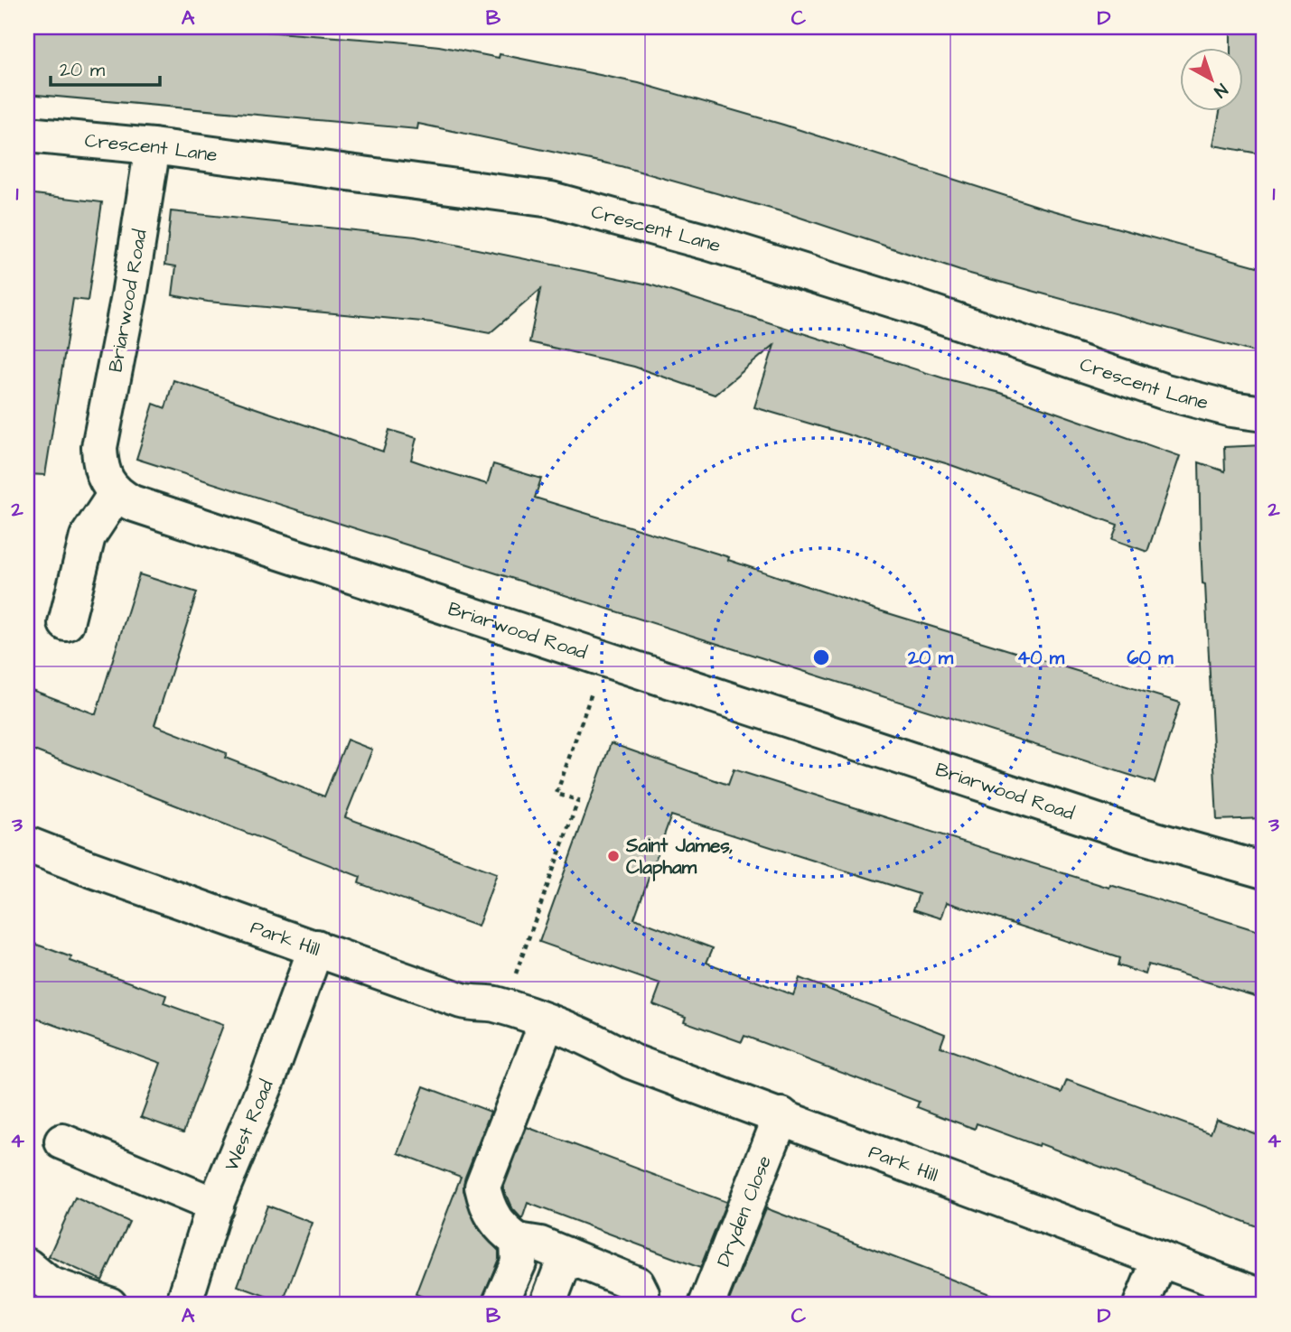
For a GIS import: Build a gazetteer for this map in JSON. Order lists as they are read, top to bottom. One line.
{"streets":{"street":["Crescent Lane","Briarwood Road","Park Hill","West Road","Dryden Close"]},"crossings":[["Crescent Lane","Briarwood Road"],["Park Hill","West Road"],["Park Hill","Dryden Close"]],"places":["Saint James, Clapham"],"scale_bar":"20 m","north":"bottom right","grid":{"columns":["A","B","C","D"],"rows":["1","2","3","4"]},"rings":["20 m","40 m","60 m"]}
